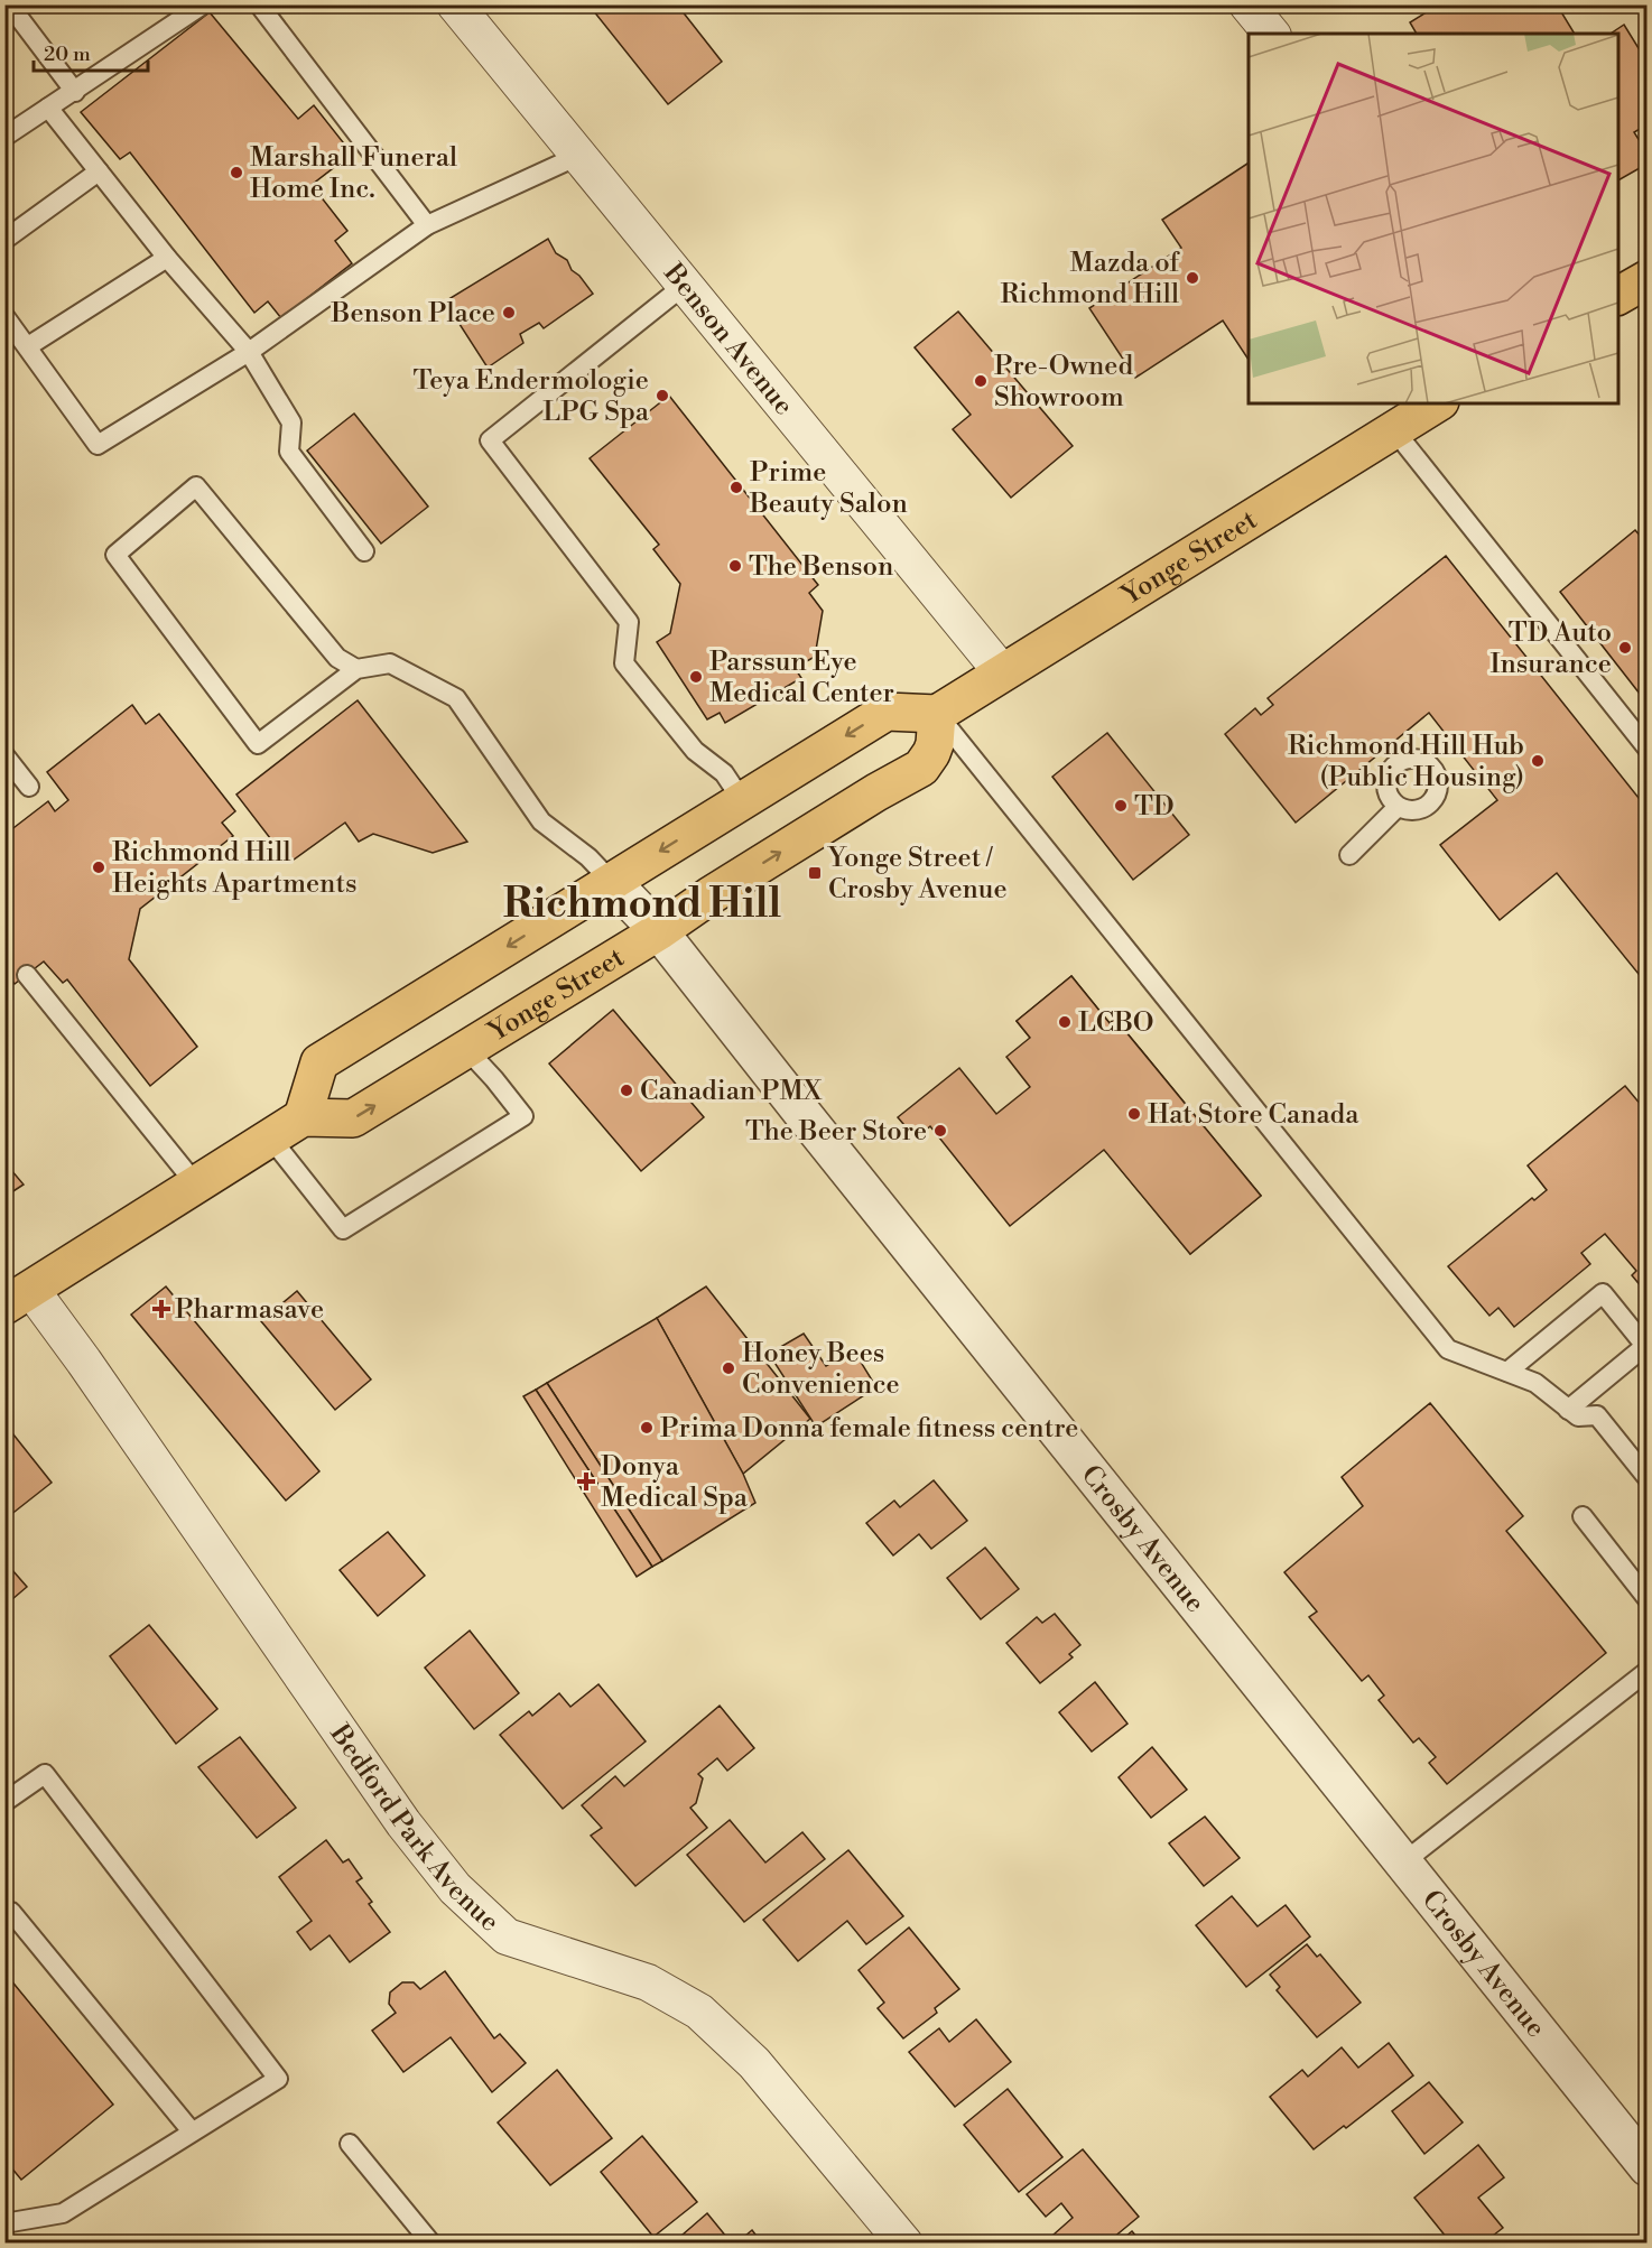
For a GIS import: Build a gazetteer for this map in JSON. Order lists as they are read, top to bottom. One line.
{"streets":{"main road":["Yonge Street"],"street":["Benson Avenue","Crosby Avenue","Bedford Park Avenue"]},"crossings":[["Benson Avenue","Yonge Street"],["Yonge Street","Crosby Avenue"]],"districts":["Richmond Hill"],"places":{"other":["Marshall Funeral Home Inc.","Mazda of Richmond Hill","Benson Place","Pre-Owned Showroom","Teya Endermologie LPG Spa","Prime Beauty Salon","The Benson","TD Auto Insurance","Parssun Eye Medical Center","Richmond Hill Hub (Public Housing)","TD","Richmond Hill Heights Apartments","LCBO","Canadian PMX","Hat Store Canada","The Beer Store","Honey Bees Convenience","Prima Donna female fitness centre"],"transit":["Yonge Street / Crosby Avenue"],"health":["Pharmasave","Donya Medical Spa"]},"scale_bar":"20 m"}
